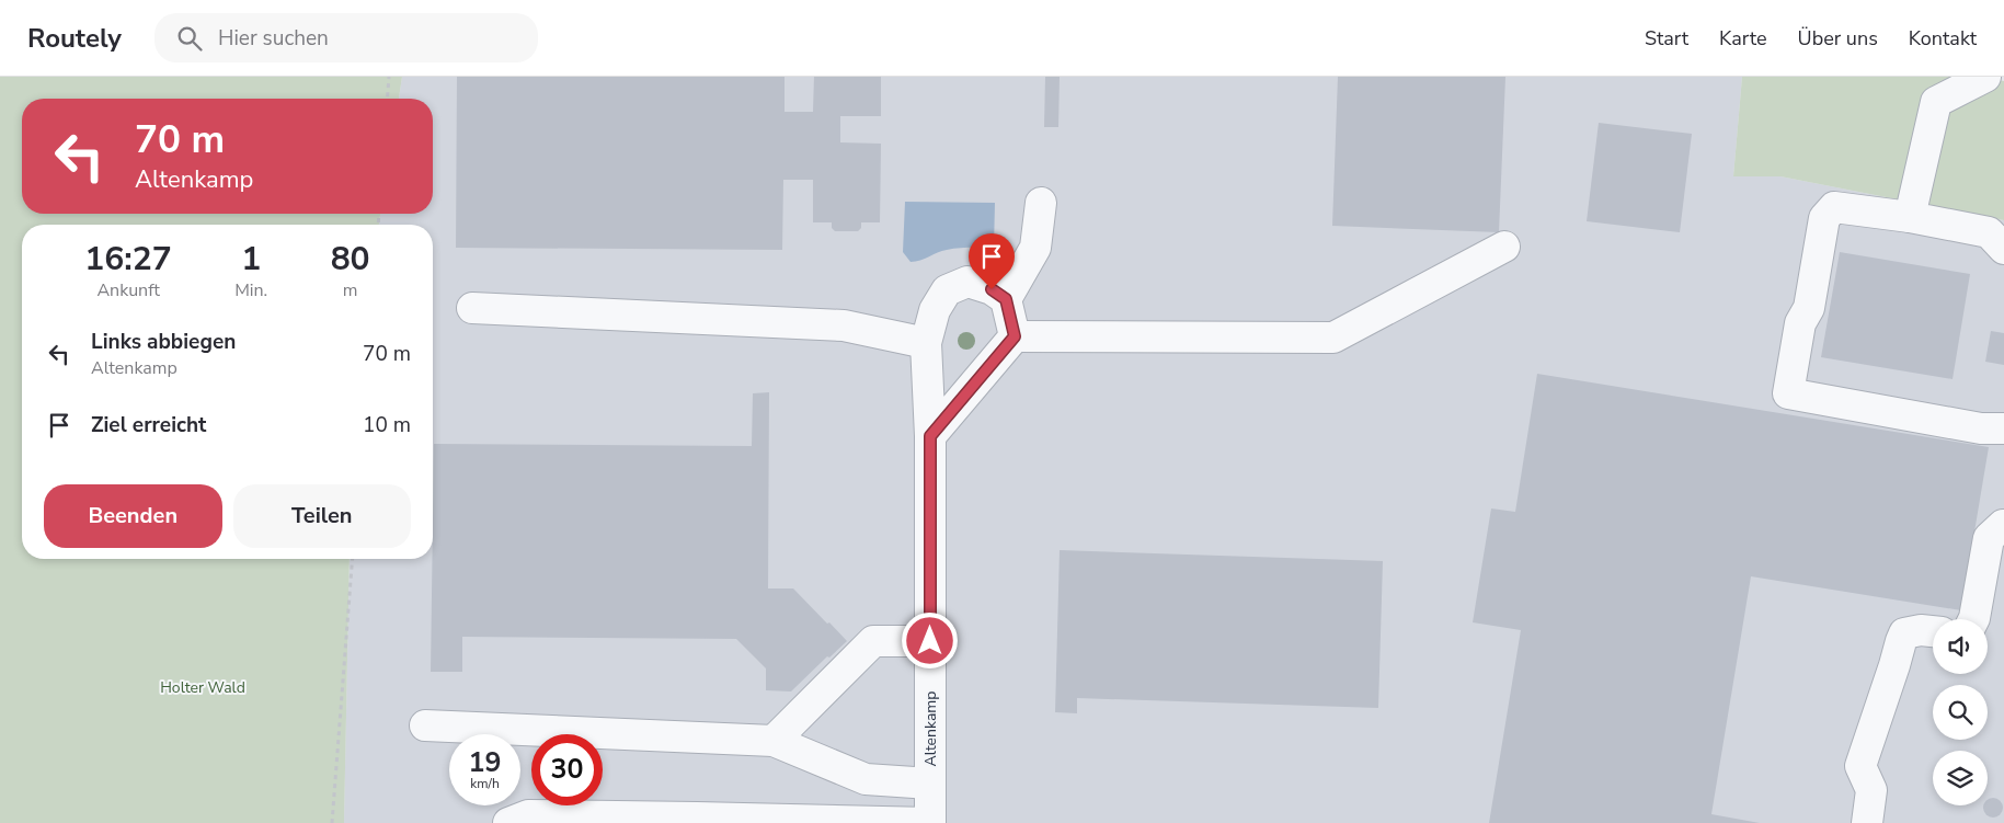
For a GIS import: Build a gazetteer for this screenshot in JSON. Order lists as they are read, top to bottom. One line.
{"streets":{"street":["Altenkamp"]},"parks":["Holter Wald"],"page":{"header":"Routely","search":"Hier suchen","nav":["Start","Karte","Über uns","Kontakt"],"turn":["70 m","Altenkamp"],"eta":["16:27","Ankunft","1","Min.","80","m"],"list":[{"name":"Links abbiegen","note":"Altenkamp","value":"70 m"},{"name":"Ziel erreicht","value":"10 m"}],"buttons":["Beenden","Teilen"],"speed":"19 km/h","limit":"30"}}
